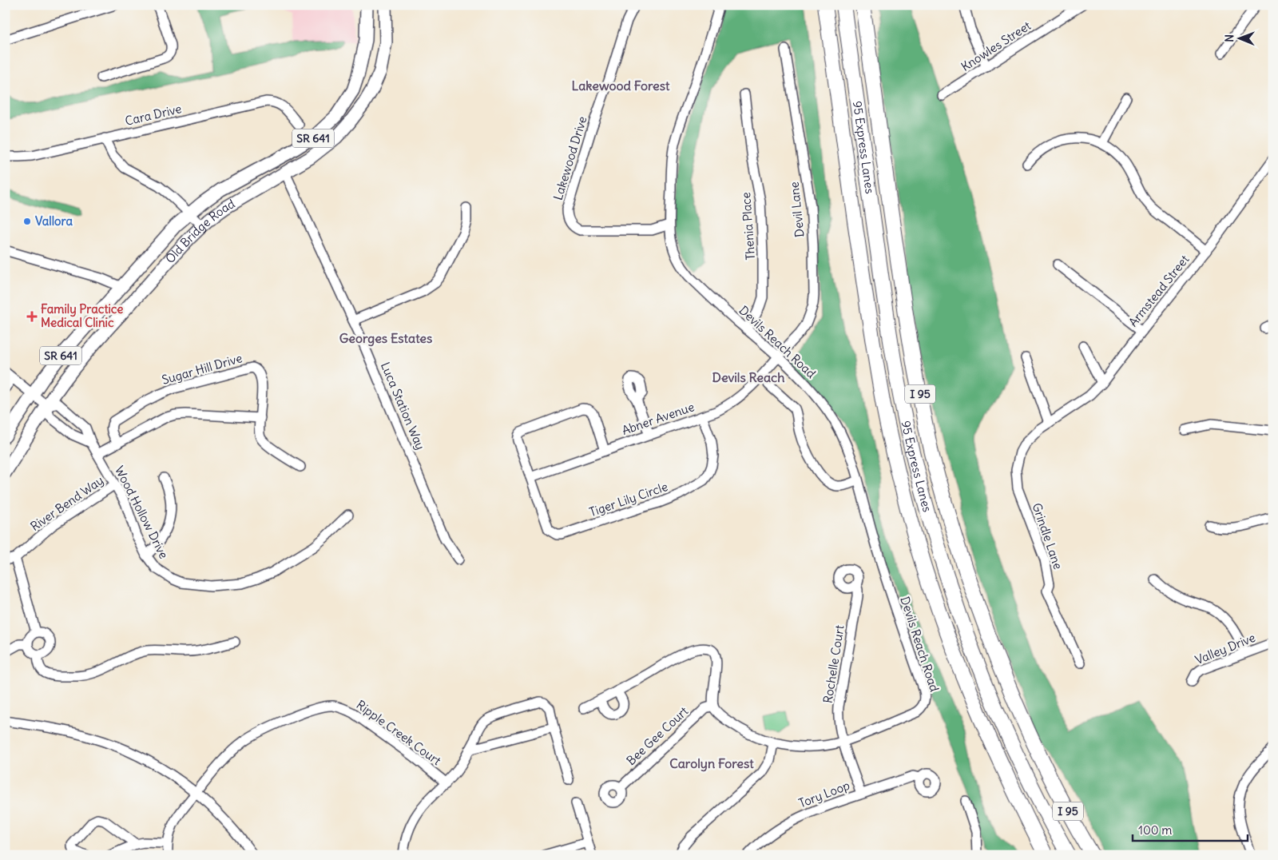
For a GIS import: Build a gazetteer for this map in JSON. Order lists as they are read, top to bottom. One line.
{"streets":{"highway":["95 Express Lanes","I 95"],"main road":["SR 641","Old Bridge Road"],"street":["Knowles Street","Cara Drive","Lakewood Drive","Devil Lane","Thenia Place","Armstead Street","Devils Reach Road","Sugar Hill Drive","Luca Station Way","Abner Avenue","Tiger Lily Circle","River Bend Way","Wood Hollow Drive","Grindle Lane","Valley Drive","Rochelle Court","Ripple Creek Court","Bee Gee Court","Tory Loop"]},"crossings":[["Lakewood Drive","Devils Reach Road"],["Devil Lane","Devils Reach Road"],["Devil Lane","Abner Avenue"],["Thenia Place","Devils Reach Road"],["Old Bridge Road","Luca Station Way"],["Old Bridge Road","Wood Hollow Drive"],["Armstead Street","Grindle Lane"],["Devils Reach Road","Abner Avenue"],["Devils Reach Road","Rochelle Court"],["Abner Avenue","Tiger Lily Circle"],["River Bend Way","Wood Hollow Drive"],["Rochelle Court","Tory Loop"]],"districts":["Lakewood Forest","Georges Estates","Devils Reach","Carolyn Forest"],"places":{"other":["Vallora"],"health":["Family Practice Medical Clinic"]},"scale_bar":"100 m","north":"left"}
